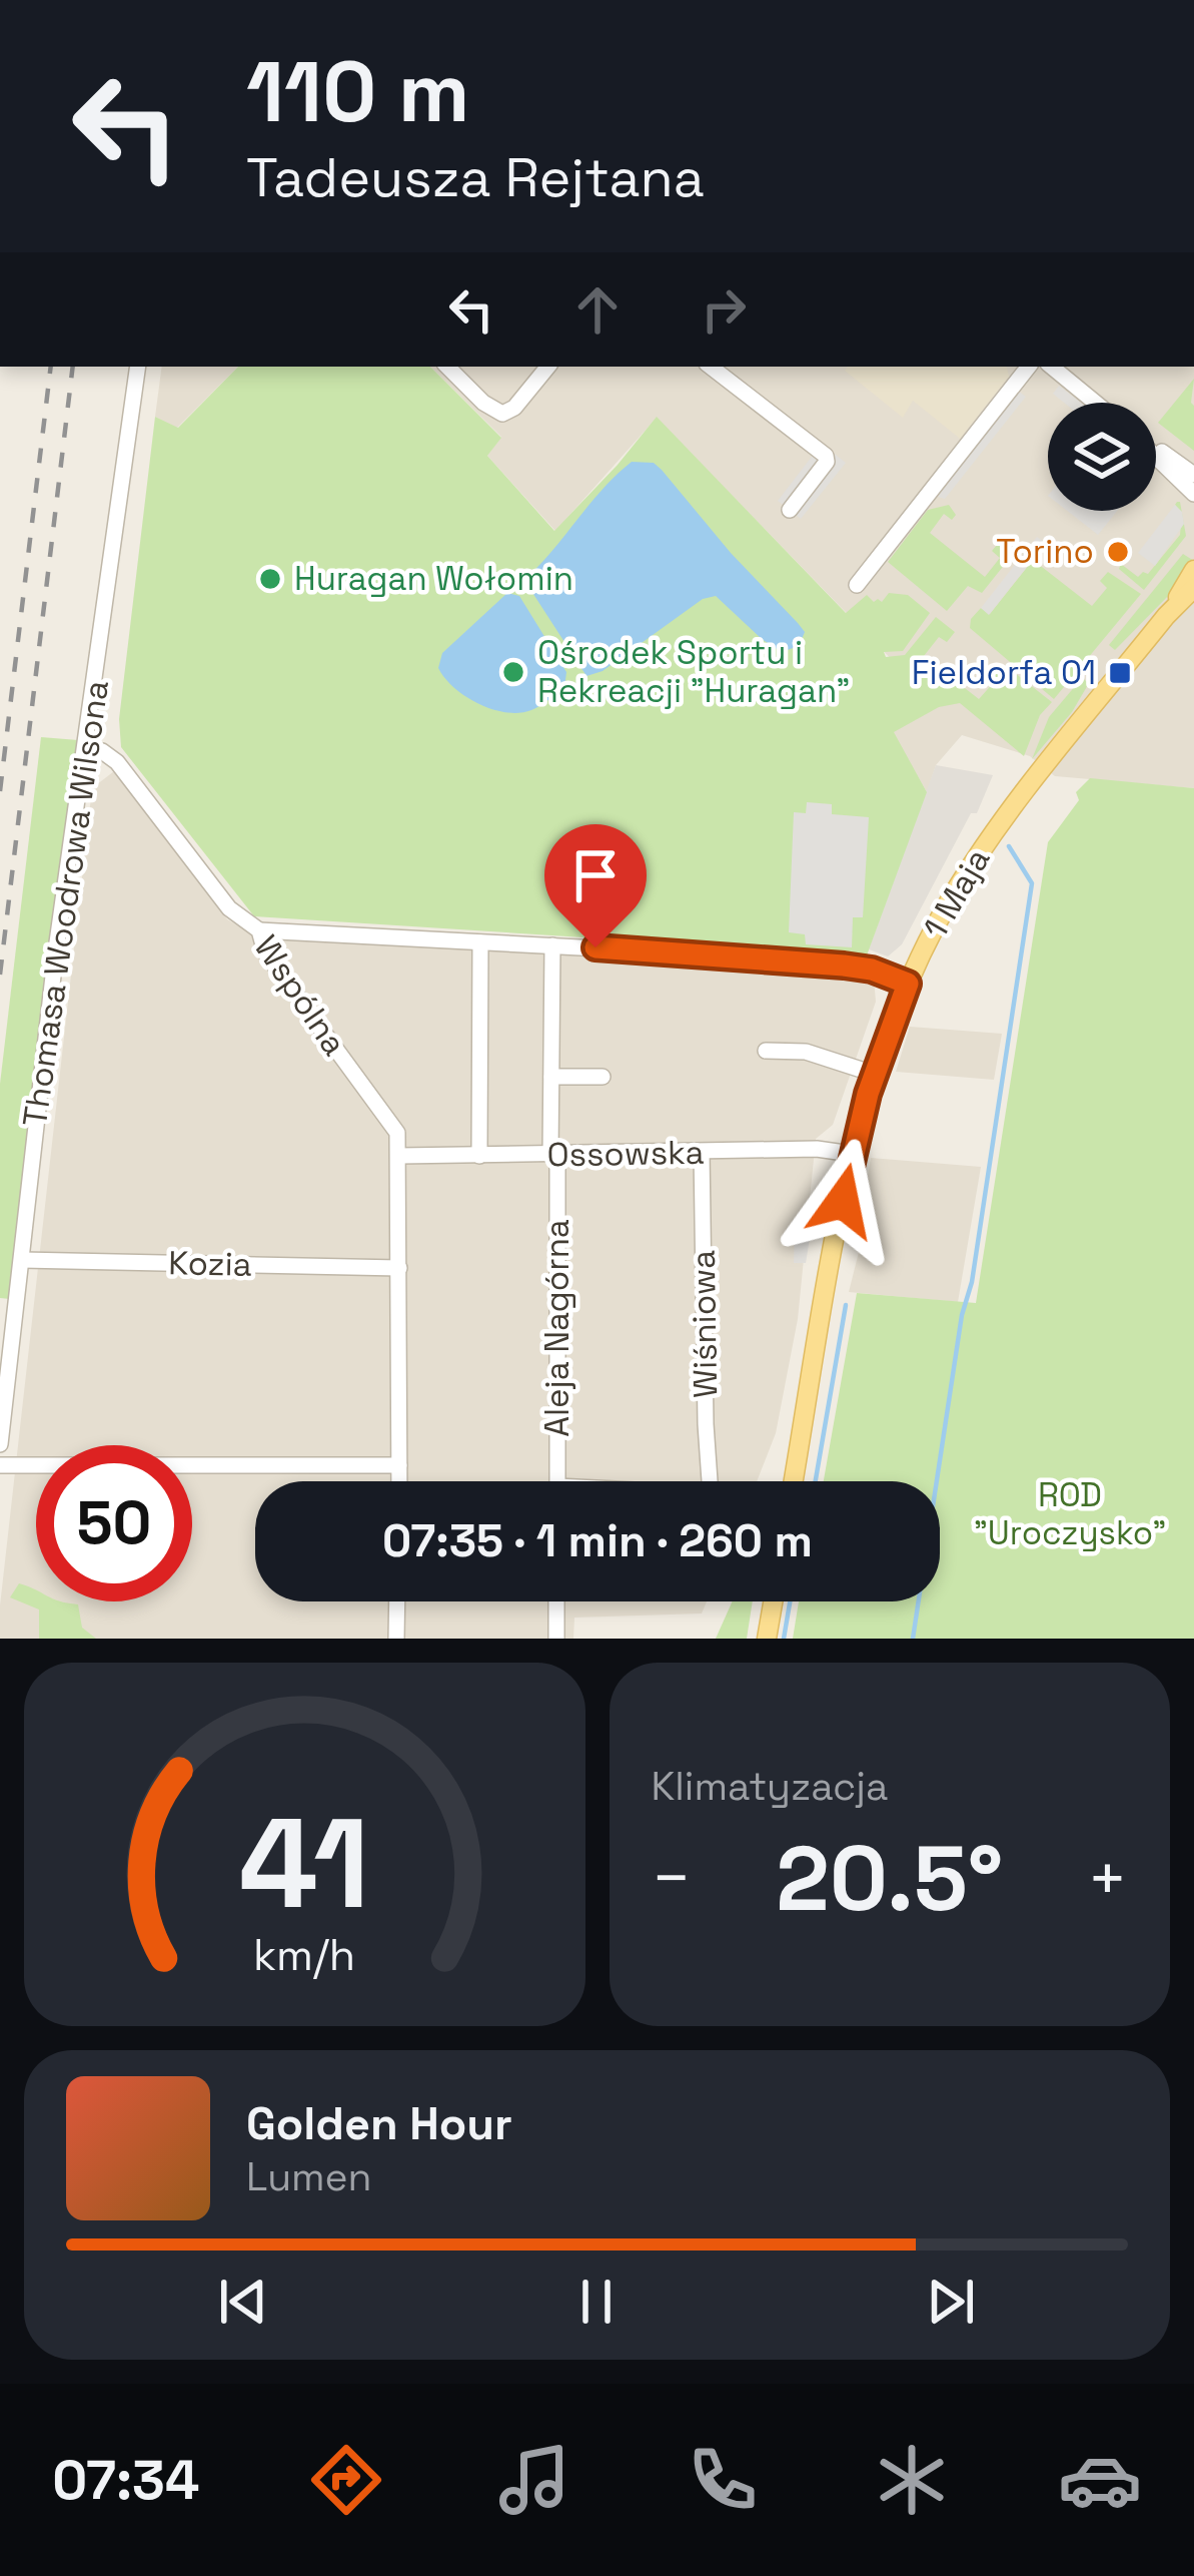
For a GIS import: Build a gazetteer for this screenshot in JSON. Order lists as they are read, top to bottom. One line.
{"streets":{"main road":["1 Maja"],"street":["Thomasa Woodrowa Wilsona","Wspólna","Ossowska","Kozia","Wiśniowa","Aleja Nagórna"]},"crossings":[["1 Maja","Ossowska"],["Thomasa Woodrowa Wilsona","Wspólna"],["Thomasa Woodrowa Wilsona","Kozia"],["Wspólna","Ossowska"],["Ossowska","Wiśniowa"],["Ossowska","Aleja Nagórna"]],"parks":["ROD \"Uroczysko\""],"places":{"other":["Torino","Huragan Wołomin","Ośrodek Sportu i Rekreacji \"Huragan\""],"transit":["Fieldorfa 01"]},"page":{"turn":["110 m","Tadeusza Rejtana"],"limit":"50","trip":"07:35 · 1 min · 260 m","tile":"Klimatyzacja","heat":["−","20.5°","+"],"song":["Golden Hour","Lumen"],"tabs":"07:34","gauge":["41","km/h"]}}
